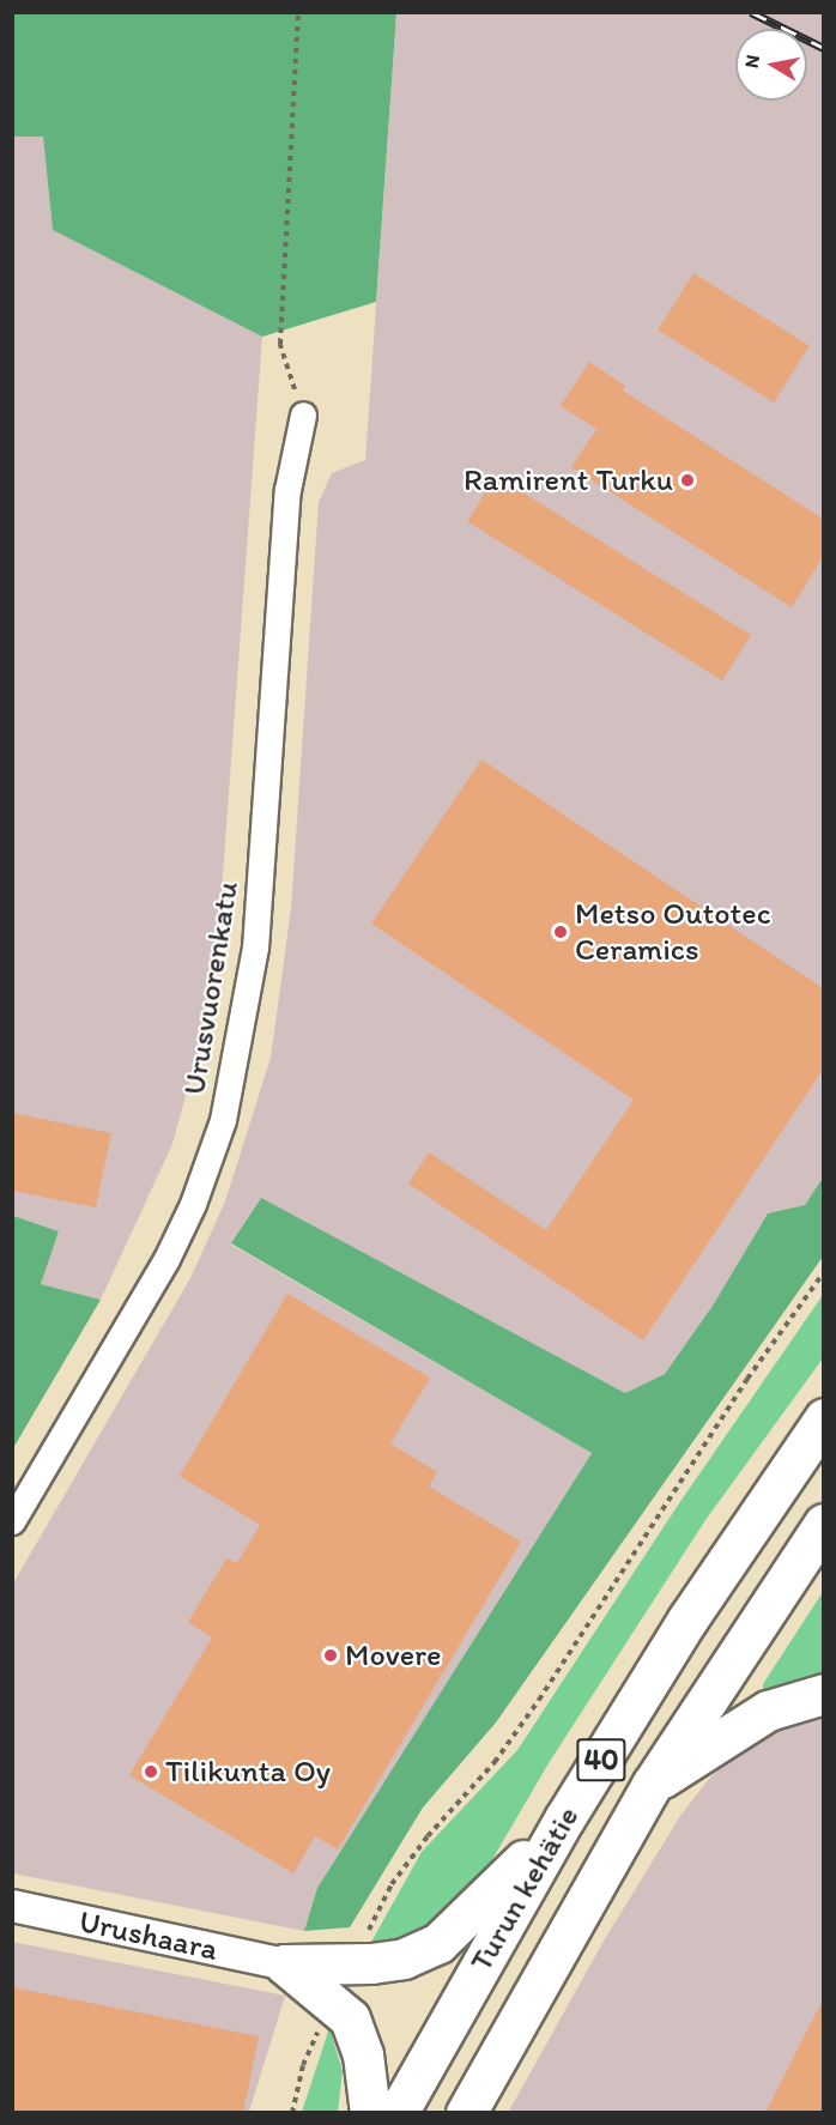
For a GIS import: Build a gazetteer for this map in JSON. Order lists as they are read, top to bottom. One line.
{"streets":{"highway":["40","Turun kehätie"],"street":["Urusvuorenkatu","Urushaara"]},"places":["Ramirent Turku","Metso Outotec Ceramics","Movere","Tilikunta Oy"],"north":"left"}
